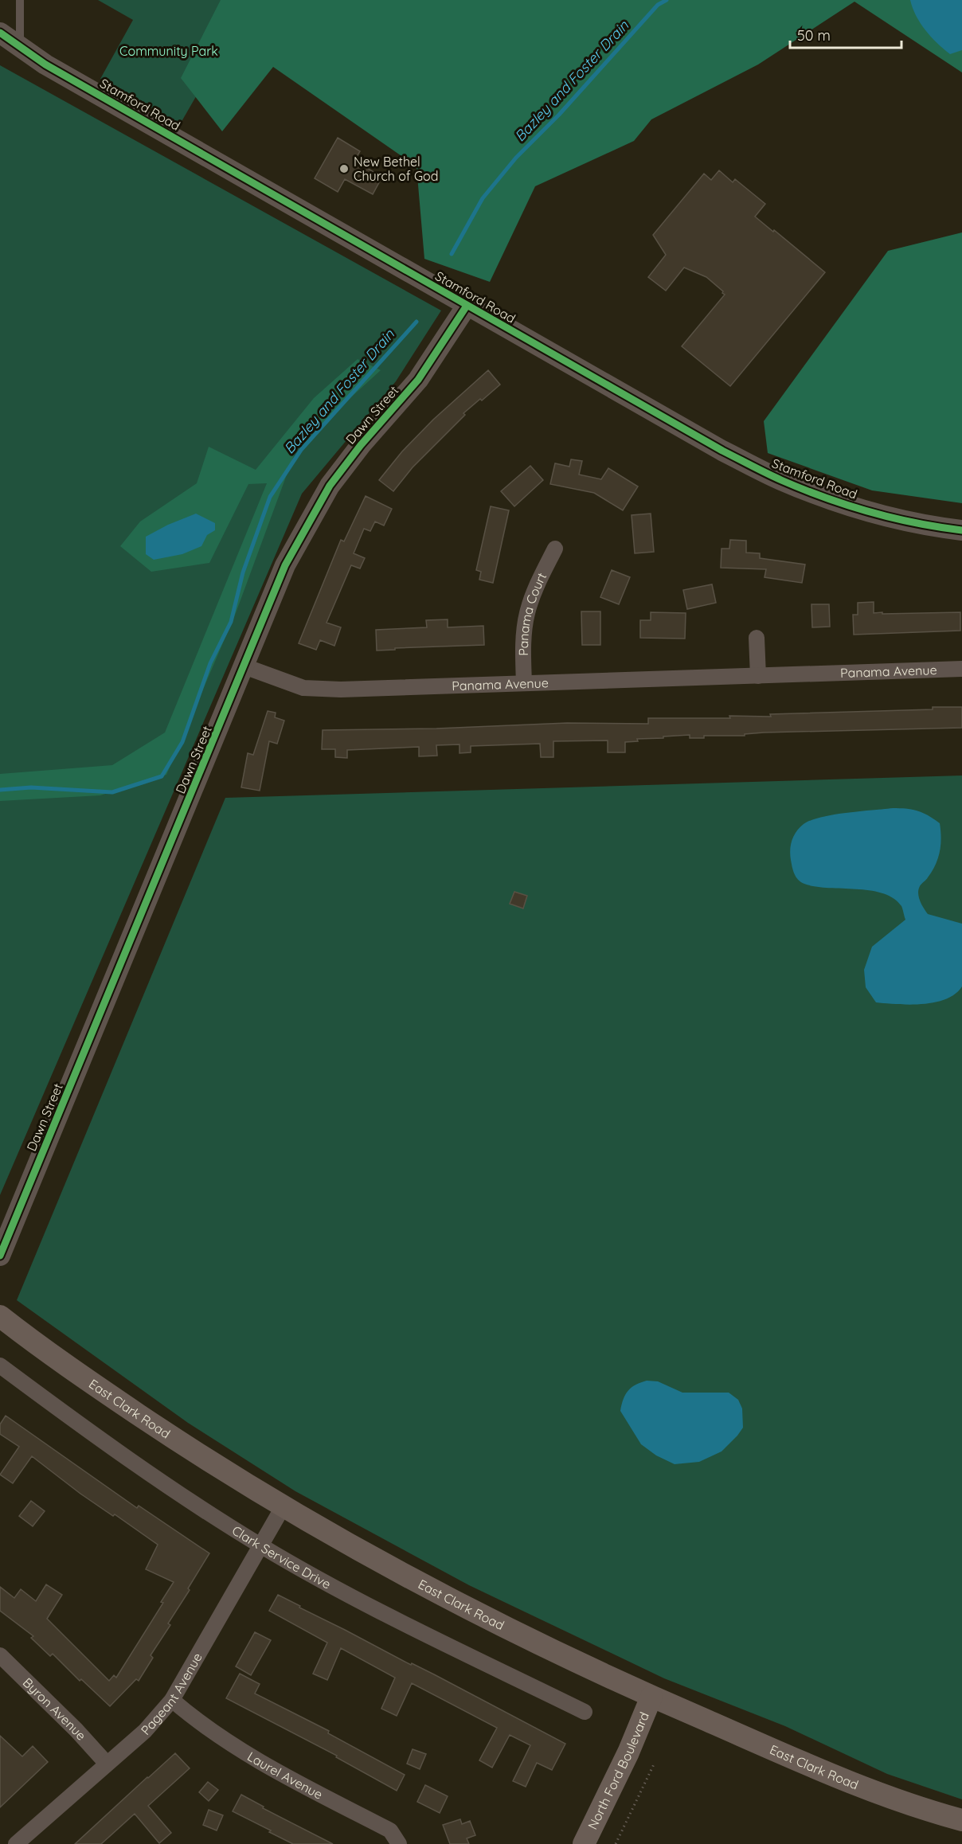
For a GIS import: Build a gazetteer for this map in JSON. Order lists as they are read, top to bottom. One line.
{"streets":{"main road":["East Clark Road","North Ford Boulevard"],"street":["Stamford Road","Dawn Street","Panama Court","Panama Avenue","Clark Service Drive","Pageant Avenue","Byron Avenue","Laurel Avenue"]},"crossings":[["Stamford Road","Dawn Street"],["Dawn Street","Panama Avenue"],["Panama Court","Panama Avenue"],["East Clark Road","Pageant Avenue"],["East Clark Road","North Ford Boulevard"],["Clark Service Drive","Pageant Avenue"],["Pageant Avenue","Byron Avenue"],["Pageant Avenue","Laurel Avenue"]],"water":["Bazley and Foster Drain"],"parks":["Community Park"],"places":["New Bethel Church of God"],"scale_bar":"50 m"}
